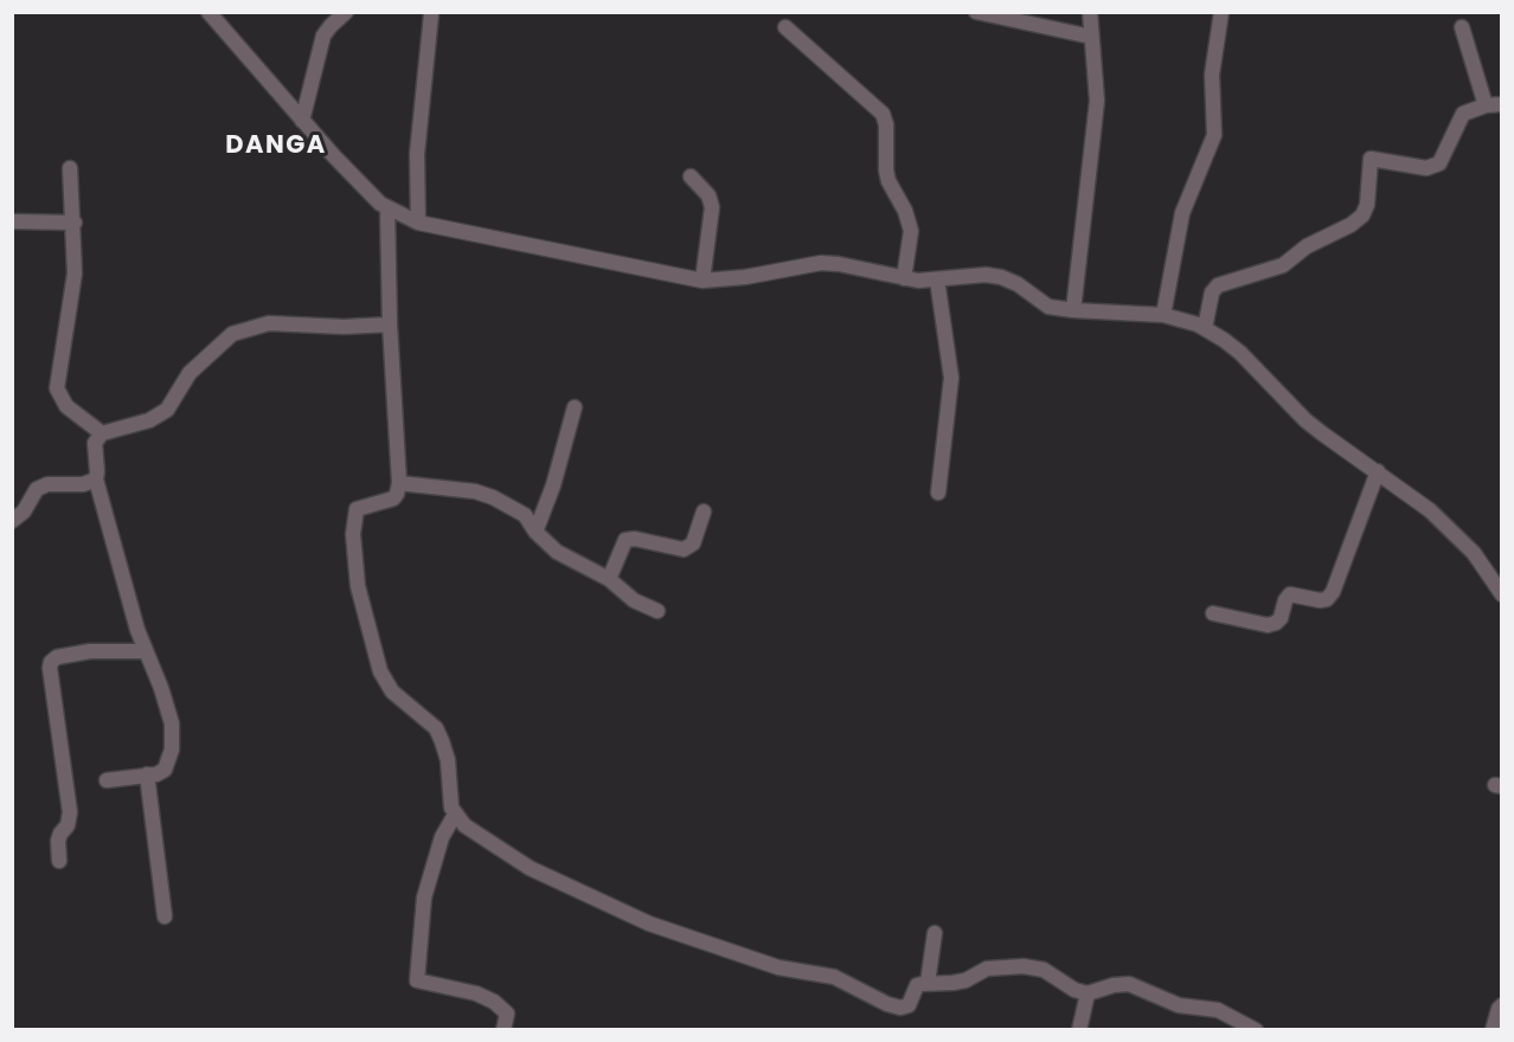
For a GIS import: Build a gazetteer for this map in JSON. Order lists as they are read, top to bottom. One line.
{"districts":["DANGA"]}
